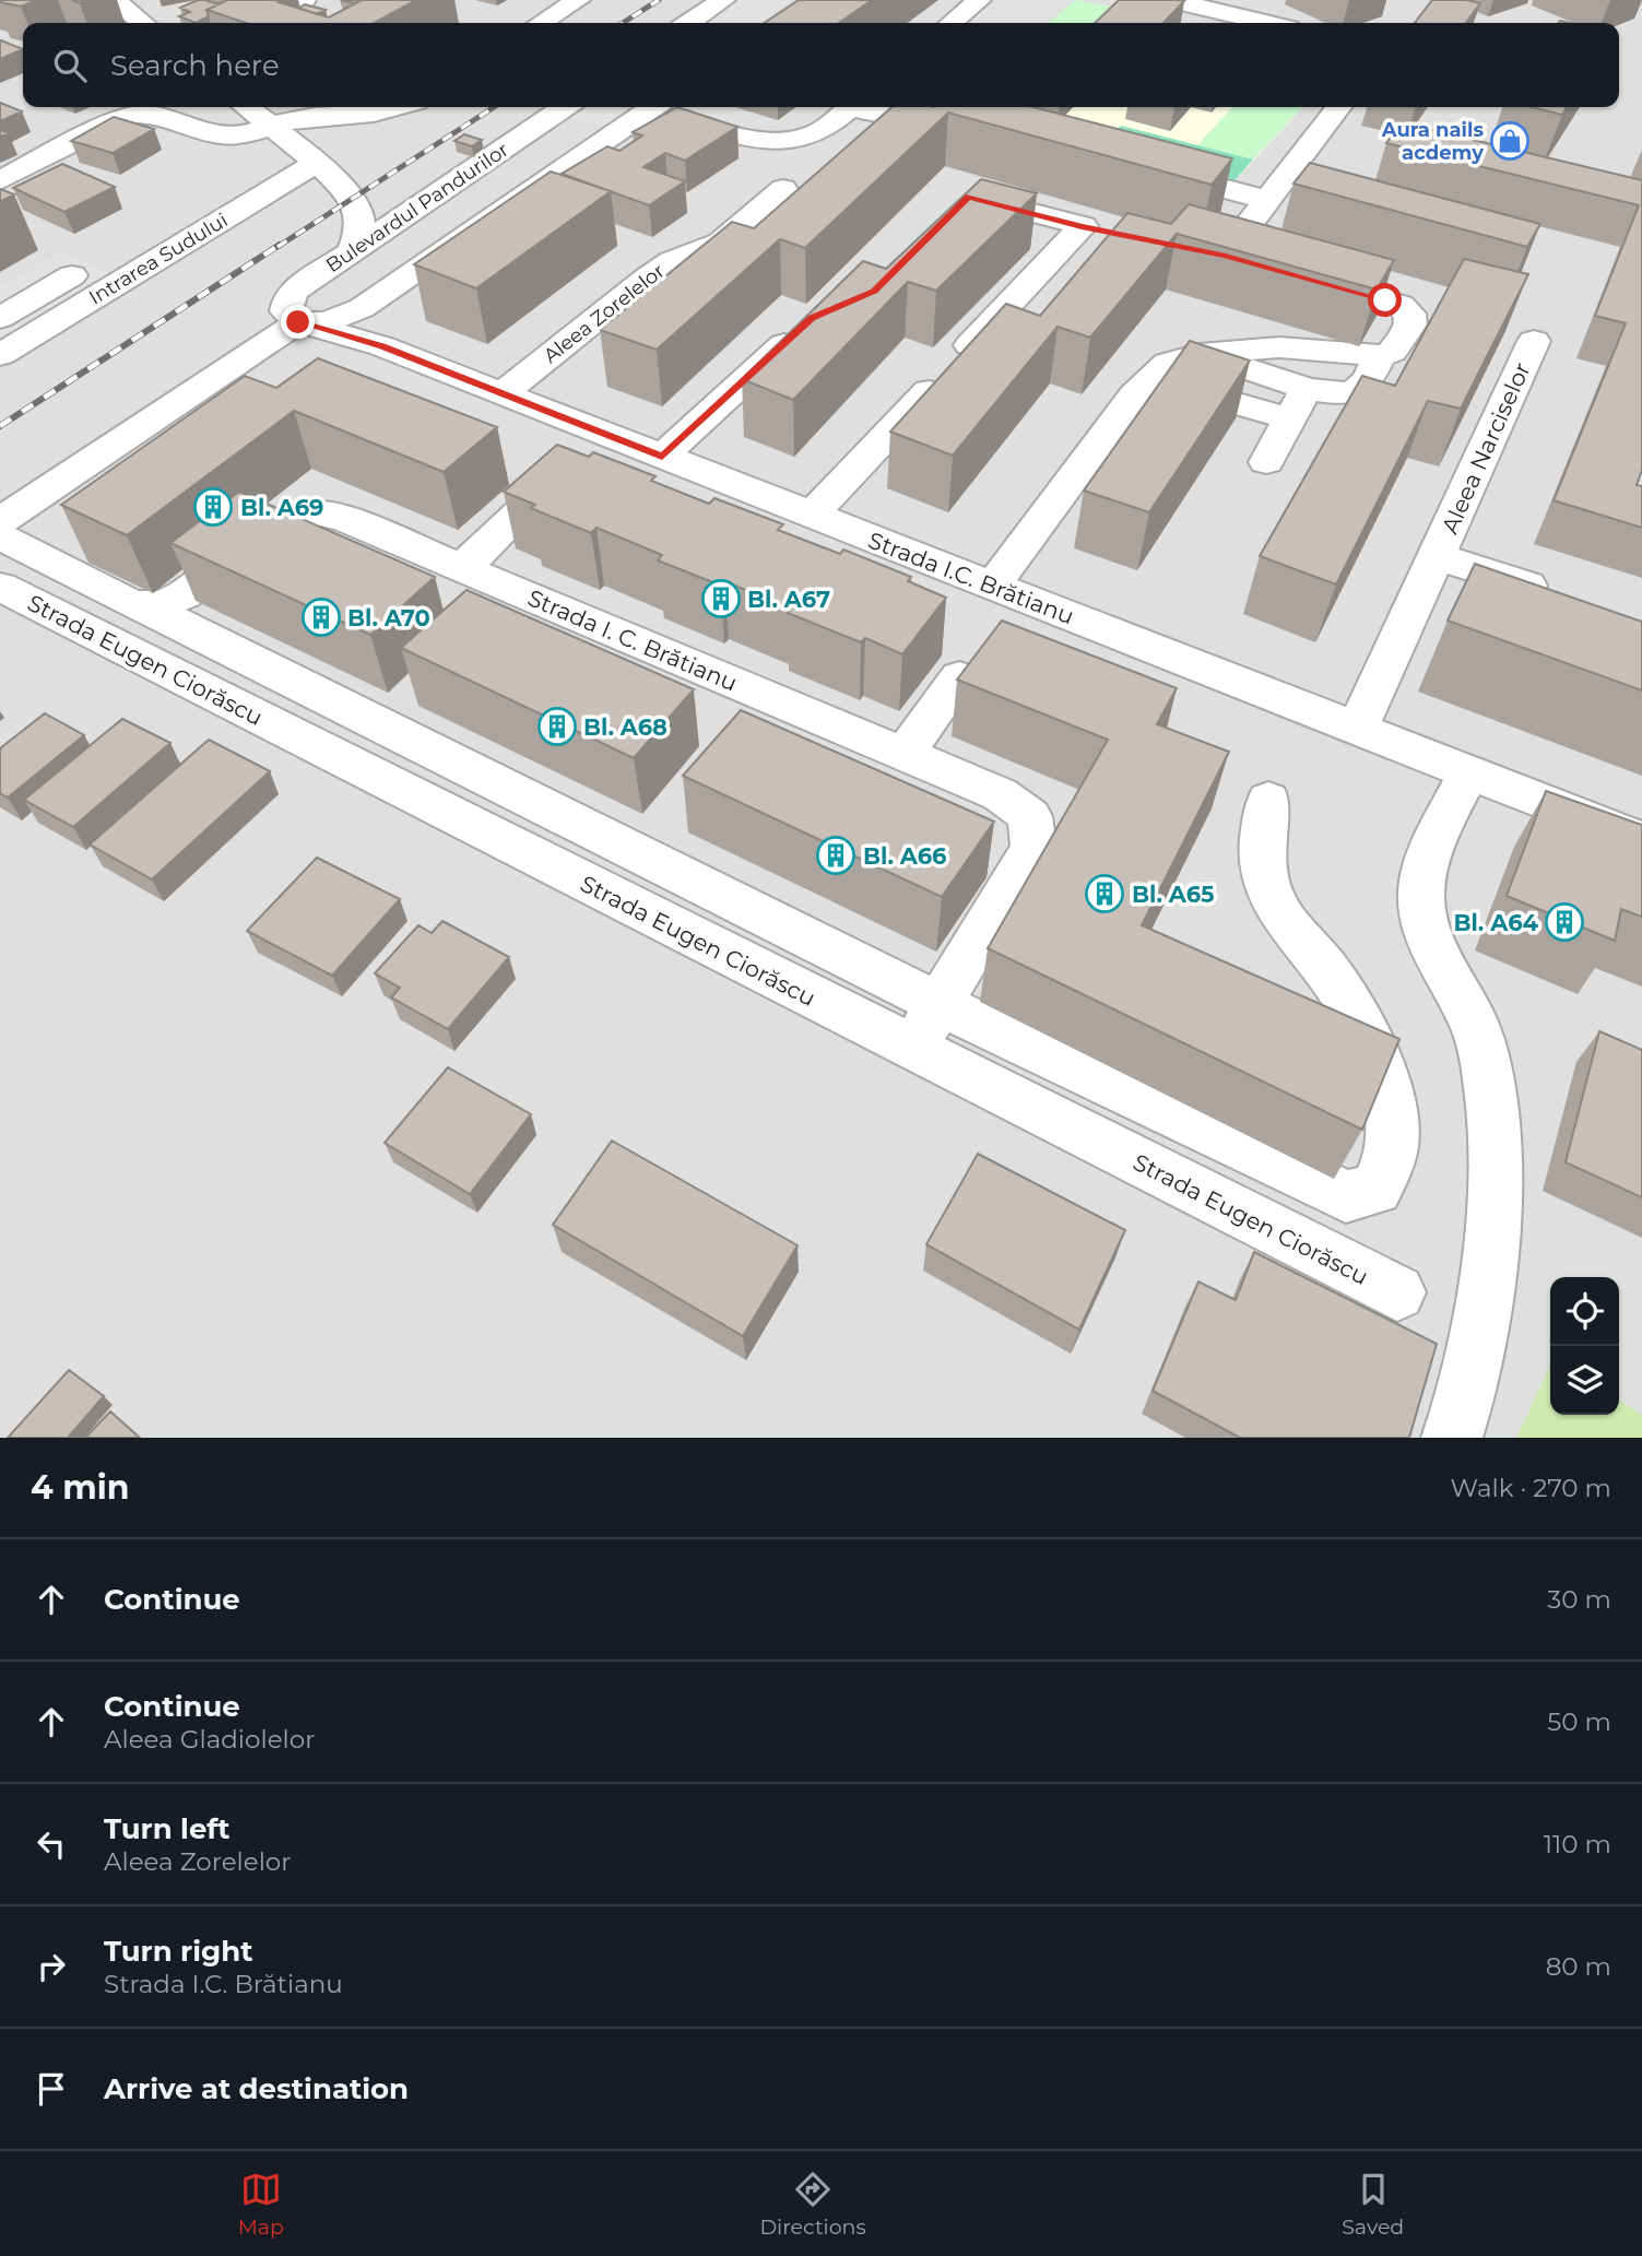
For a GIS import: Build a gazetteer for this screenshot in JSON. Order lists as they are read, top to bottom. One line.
{"streets":{"street":["Bulevardul Pandurilor","Intrarea Sudului","Aleea Zorelelor","Aleea Narciselor","Strada I.C. Brătianu","Strada I. C. Brătianu","Strada Eugen Ciorăscu"]},"crossings":[["Bulevardul Pandurilor","Strada I.C. Brătianu"],["Aleea Zorelelor","Strada I.C. Brătianu"],["Aleea Narciselor","Strada I.C. Brătianu"],["Strada I. C. Brătianu","Strada Eugen Ciorăscu"]],"places":{"shop":["Aura nails acdemy"],"building":["Bl. A69","Bl. A67","Bl. A70","Bl. A68","Bl. A66","Bl. A65","Bl. A64"]},"page":{"search":"Search here","heading":["4 min","Walk · 270 m"],"list":[["Continue","30 m"],["Continue","Aleea Gladiolelor","50 m"],["Turn left","Aleea Zorelelor","110 m"],["Turn right","Strada I.C. Brătianu","80 m"],"Arrive at destination"],"nav":["Map","Directions","Saved"]}}
